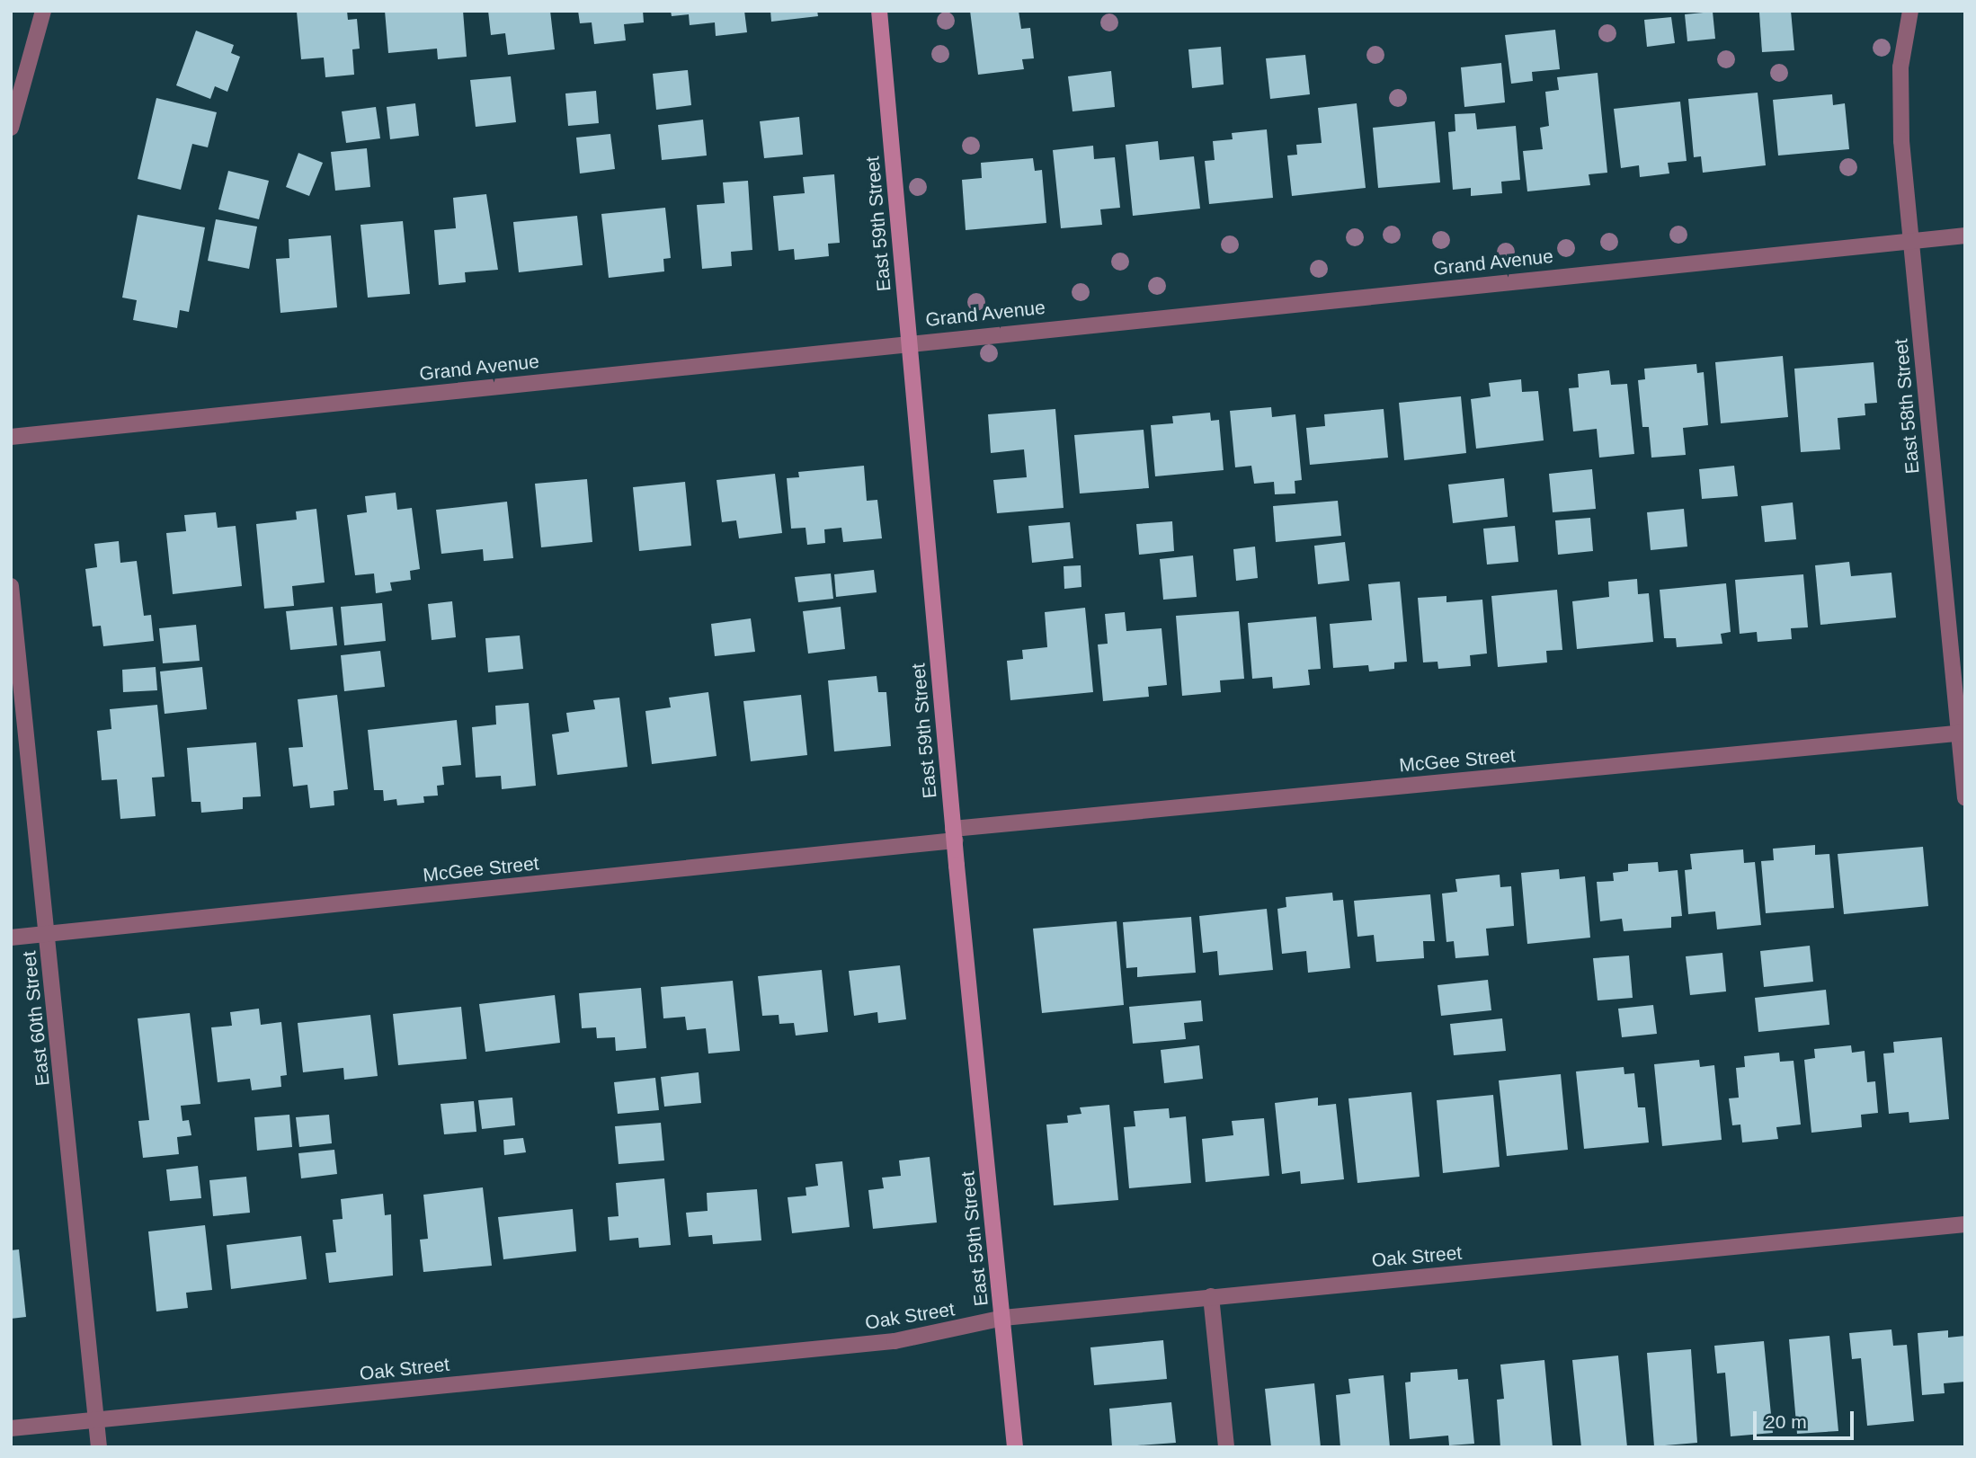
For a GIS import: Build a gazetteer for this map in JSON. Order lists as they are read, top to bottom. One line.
{"streets":{"street":["East 59th Street","Grand Avenue","East 58th Street","McGee Street","East 60th Street","Oak Street"]},"crossings":[["East 59th Street","Grand Avenue"],["East 59th Street","McGee Street"],["East 59th Street","Oak Street"],["Grand Avenue","East 58th Street"],["East 58th Street","McGee Street"],["McGee Street","East 60th Street"],["East 60th Street","Oak Street"]],"scale_bar":"20 m"}
